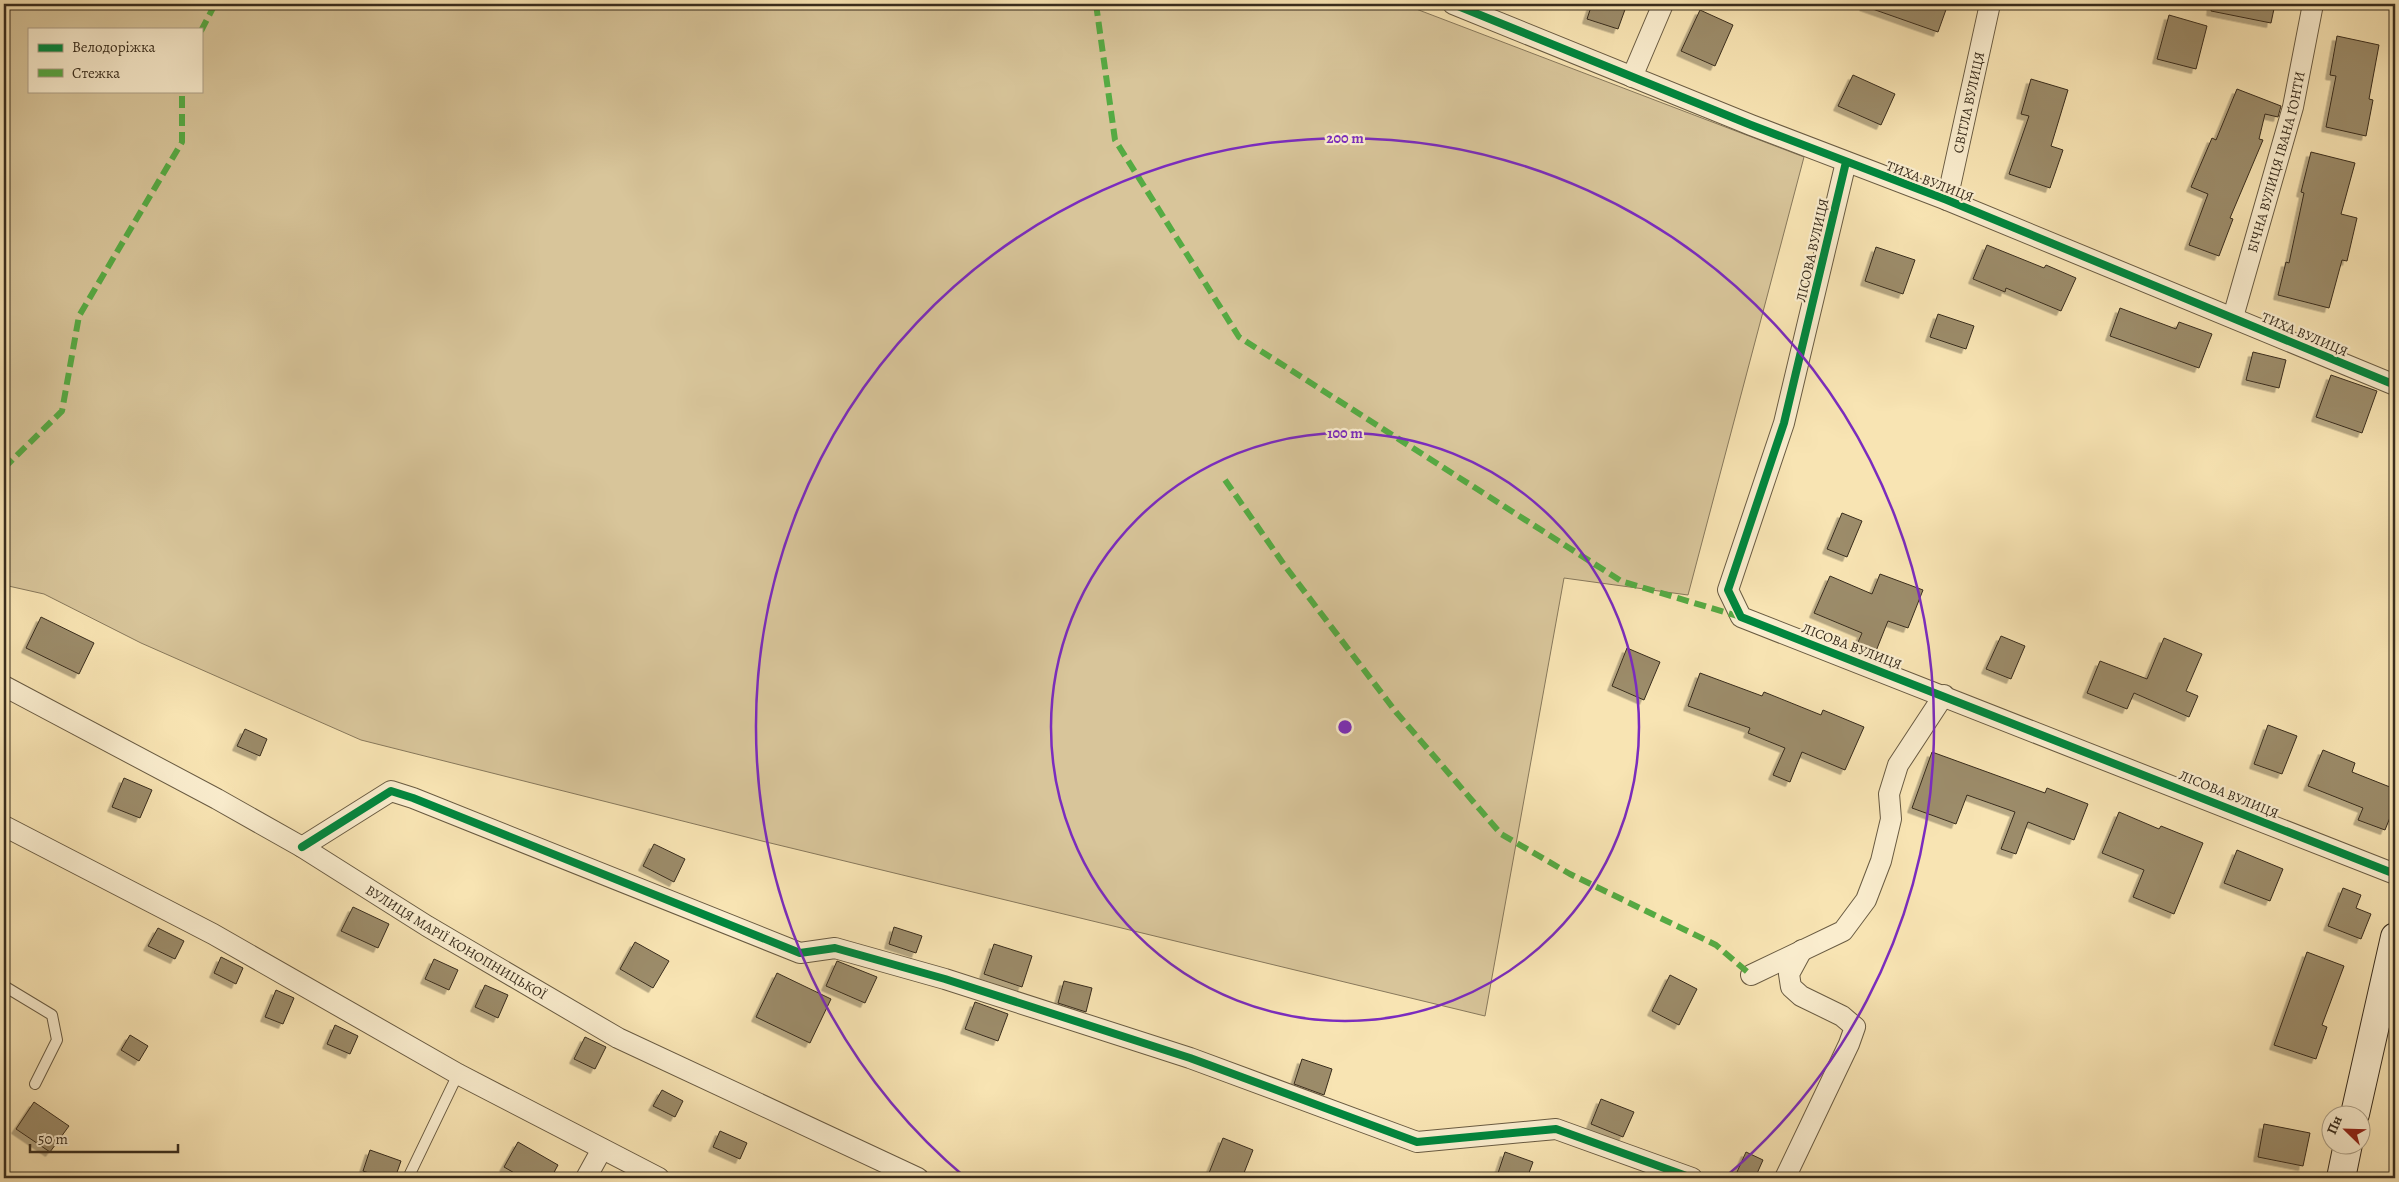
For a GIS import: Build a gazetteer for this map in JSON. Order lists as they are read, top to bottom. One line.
{"streets":{"street":["СВІТЛА ВУЛИЦЯ","БІЧНА ВУЛИЦЯ ІВАНА ҐОНТИ","ТИХА ВУЛИЦЯ","ЛІСОВА ВУЛИЦЯ","ВУЛИЦЯ МАРІЇ КОНОПНИЦЬКОЇ"]},"crossings":[["СВІТЛА ВУЛИЦЯ","ТИХА ВУЛИЦЯ"],["БІЧНА ВУЛИЦЯ ІВАНА ҐОНТИ","ТИХА ВУЛИЦЯ"],["ТИХА ВУЛИЦЯ","ЛІСОВА ВУЛИЦЯ"]],"legend":["Велодоріжка","Стежка"],"scale_bar":"50 m","north":"top left","rings":["200 m","100 m"]}
